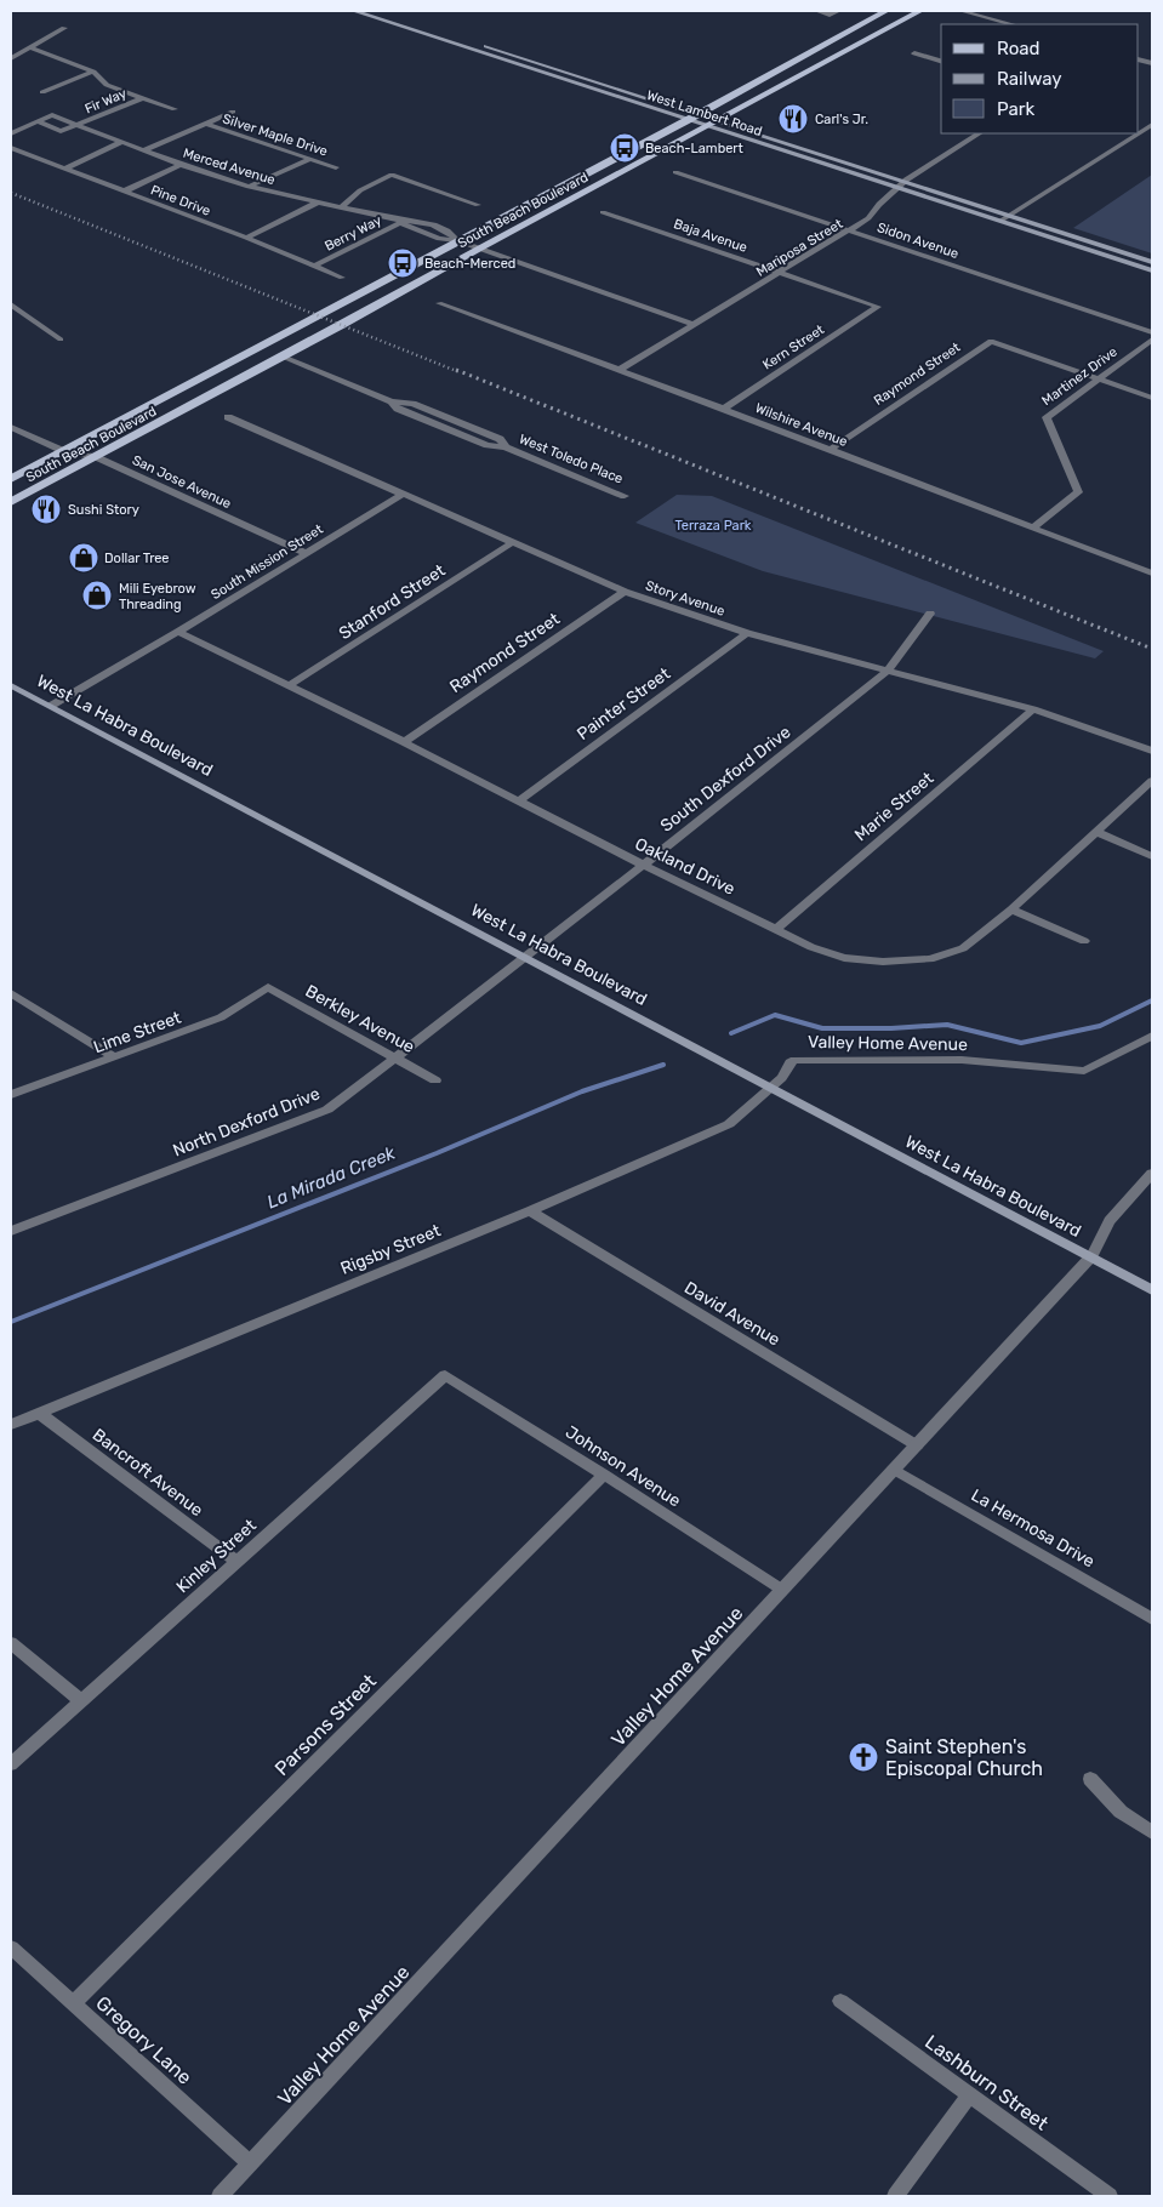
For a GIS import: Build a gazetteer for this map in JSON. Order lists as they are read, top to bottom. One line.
{"streets":{"main road":["West Lambert Road","South Beach Boulevard","West La Habra Boulevard"],"street":["Fir Way","Silver Maple Drive","Merced Avenue","Pine Drive","Berry Way","Baja Avenue","Sidon Avenue","Mariposa Street","Kern Street","Raymond Street","Martinez Drive","Wilshire Avenue","West Toledo Place","San Jose Avenue","South Mission Street","Story Avenue","Stanford Street","Painter Street","South Dexford Drive","Marie Street","Oakland Drive","Berkley Avenue","Lime Street","Valley Home Avenue","North Dexford Drive","Rigsby Street","David Avenue","Johnson Avenue","Bancroft Avenue","La Hermosa Drive","Kinley Street","Parsons Street","Gregory Lane","Lashburn Street"]},"crossings":[["Fir Way","Merced Avenue"],["West Lambert Road","South Beach Boulevard"],["West Lambert Road","Mariposa Street"],["Merced Avenue","South Beach Boulevard"],["Merced Avenue","Berry Way"],["Merced Avenue","Mariposa Street"],["Pine Drive","Berry Way"],["South Beach Boulevard","West Toledo Place"],["South Beach Boulevard","San Jose Avenue"],["Baja Avenue","Mariposa Street"],["Baja Avenue","Kern Street"],["Sidon Avenue","Mariposa Street"],["Mariposa Street","Wilshire Avenue"],["Kern Street","Wilshire Avenue"],["Raymond Street","Martinez Drive"],["Raymond Street","Wilshire Avenue"],["Raymond Street","Story Avenue"],["Raymond Street","Oakland Drive"],["Martinez Drive","Wilshire Avenue"],["San Jose Avenue","South Mission Street"],["South Mission Street","Story Avenue"],["South Mission Street","West La Habra Boulevard"],["South Mission Street","Oakland Drive"],["Story Avenue","Stanford Street"],["Story Avenue","Painter Street"],["Story Avenue","South Dexford Drive"],["Story Avenue","Marie Street"],["Stanford Street","Oakland Drive"],["Painter Street","Oakland Drive"],["West La Habra Boulevard","South Dexford Drive"],["West La Habra Boulevard","Valley Home Avenue"],["West La Habra Boulevard","North Dexford Drive"],["West La Habra Boulevard","Rigsby Street"],["South Dexford Drive","Oakland Drive"],["South Dexford Drive","North Dexford Drive"],["Marie Street","Oakland Drive"],["Berkley Avenue","Lime Street"],["Berkley Avenue","North Dexford Drive"],["Valley Home Avenue","Rigsby Street"],["Valley Home Avenue","David Avenue"],["Valley Home Avenue","Johnson Avenue"],["Valley Home Avenue","La Hermosa Drive"],["Valley Home Avenue","Gregory Lane"],["Rigsby Street","David Avenue"],["Rigsby Street","Bancroft Avenue"],["Johnson Avenue","Kinley Street"],["Johnson Avenue","Parsons Street"],["Bancroft Avenue","Kinley Street"],["Parsons Street","Gregory Lane"]],"water":["La Mirada Creek"],"parks":["Terraza Park"],"places":{"restaurant":["Carl's Jr.","Sushi Story"],"bus stop":["Beach-Lambert","Beach-Merced"],"shop":["Dollar Tree","Mili Eyebrow Threading"],"church":["Saint Stephen's Episcopal Church"]},"legend":["Road","Railway","Park"]}
